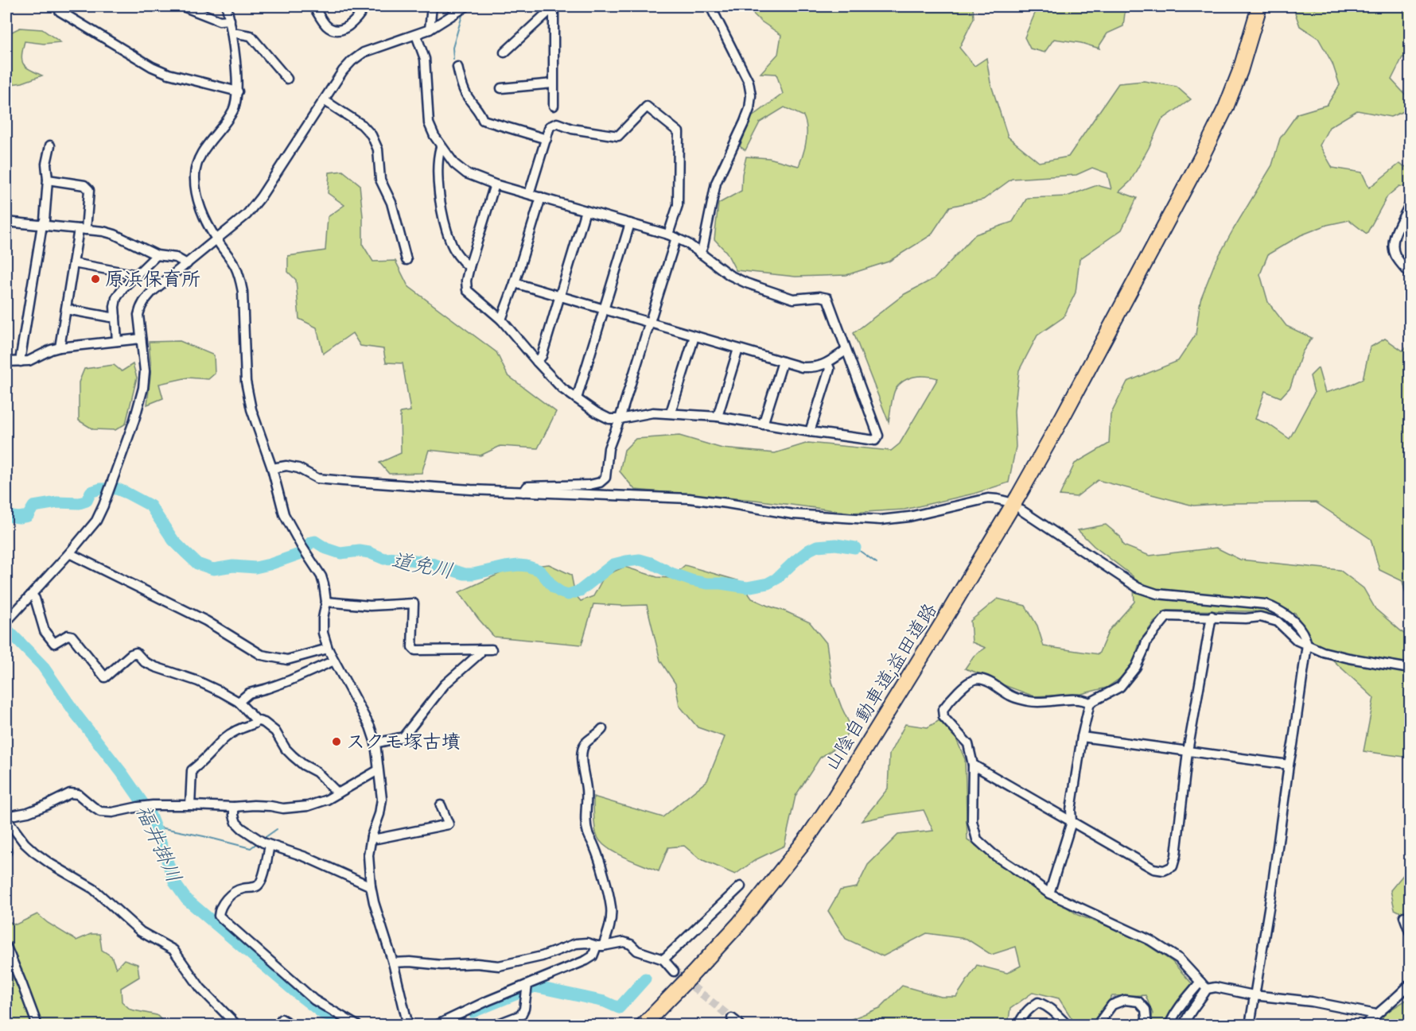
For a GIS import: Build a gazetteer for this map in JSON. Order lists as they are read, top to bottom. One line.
{"streets":{"highway":["山陰自動車道;益田道路"]},"water":["道免川","福井掛川"],"places":["原浜保育所","スクモ塚古墳"]}
